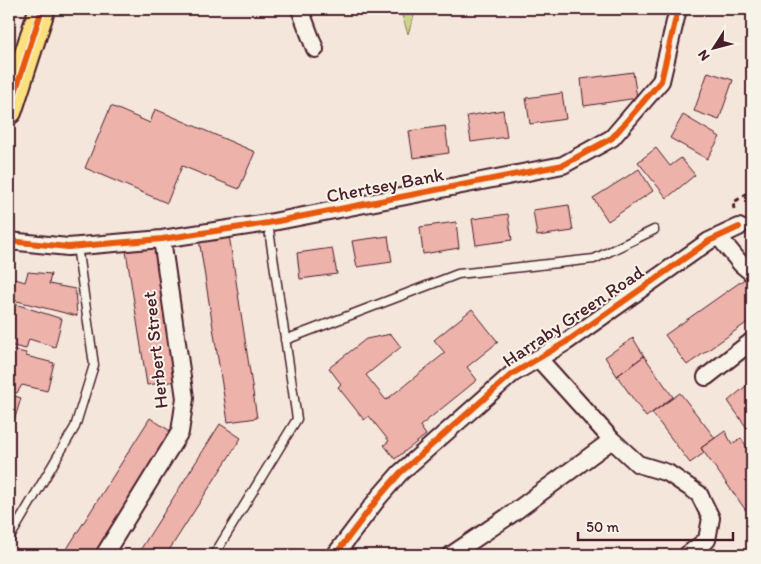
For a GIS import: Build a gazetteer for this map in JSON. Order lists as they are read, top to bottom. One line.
{"streets":{"street":["Chertsey Bank","Harraby Green Road","Herbert Street"]},"crossings":[["Chertsey Bank","Herbert Street"]],"scale_bar":"50 m","north":"bottom left"}
